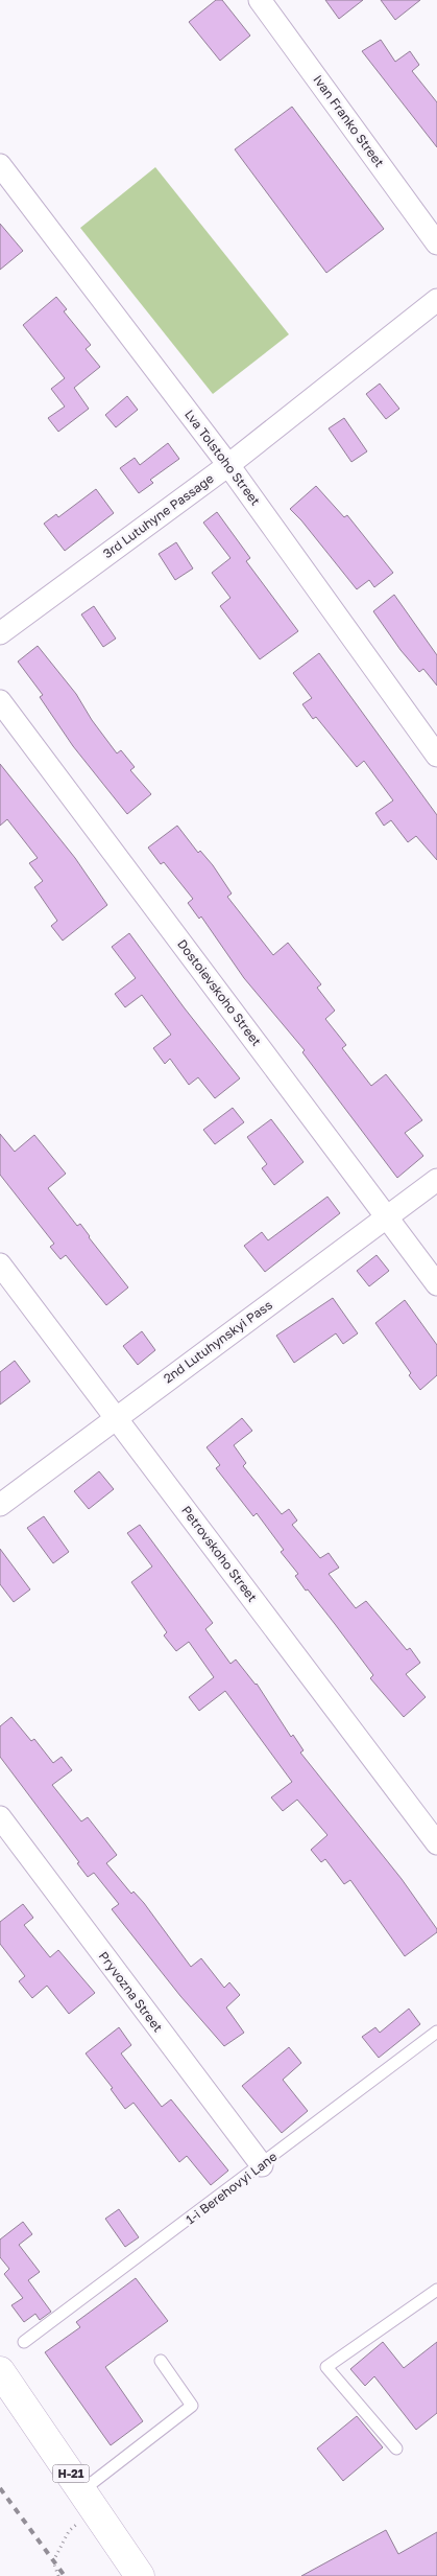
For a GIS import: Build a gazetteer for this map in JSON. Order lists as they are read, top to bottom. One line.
{"streets":{"main road":["Н-21"],"street":["Ivan Franko Street","Lva Tolstoho Street","3rd Lutuhyne Passage","Dostoievskoho Street","2nd Lutuhynskyi Pass","Petrovskoho Street","Pryvozna Street"],"lane":["1-i Berehovyi Lane"]},"crossings":[["Lva Tolstoho Street","3rd Lutuhyne Passage"],["Dostoievskoho Street","2nd Lutuhynskyi Pass"],["2nd Lutuhynskyi Pass","Petrovskoho Street"],["Pryvozna Street","1-i Berehovyi Lane"]]}
